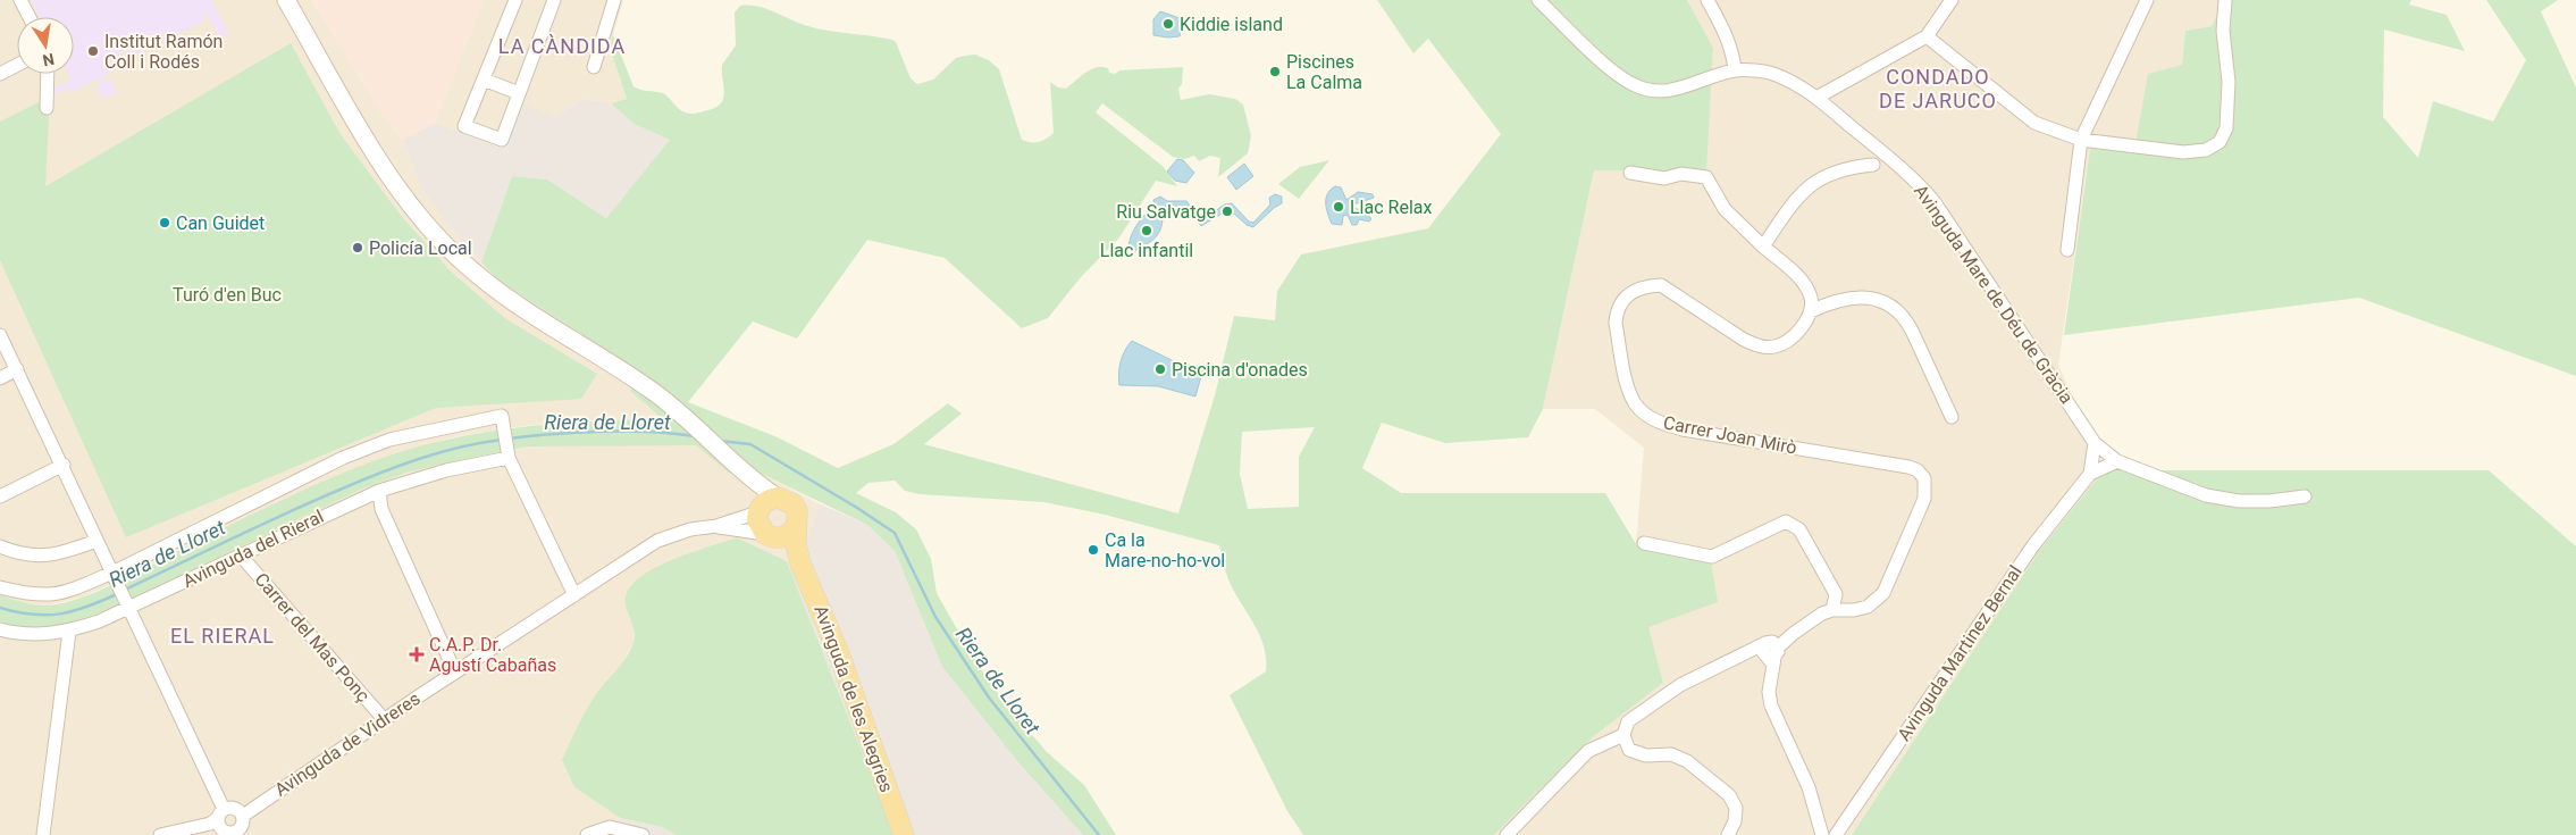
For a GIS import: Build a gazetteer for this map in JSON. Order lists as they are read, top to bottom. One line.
{"streets":{"main road":["Avinguda de les Alegries"],"street":["Avinguda Mare de Déu de Gràcia","Carrer Joan Mirò","Avinguda del Rieral","Carrer del Mas Ponç","Avinguda Martinez Bernal","Avinguda de Vidreres"]},"crossings":[["Avinguda Mare de Déu de Gràcia","Avinguda Martinez Bernal"],["Avinguda del Rieral","Carrer del Mas Ponç"],["Carrer del Mas Ponç","Avinguda de Vidreres"]],"districts":["LA CÀNDIDA","CONDADO DE JARUCO","EL RIERAL"],"water":["Riera de Lloret"],"parks":["Turó d'en Buc"],"places":{"other":["Kiddie island","Institut Ramón Coll i Rodés","Piscines La Calma","Llac Relax","Riu Salvatge","Can Guidet","Llac infantil","Policía Local","Piscina d'onades","Ca la Mare-no-ho-vol"],"health":["C.A.P. Dr. Agustí Cabañas"]},"north":"bottom"}
